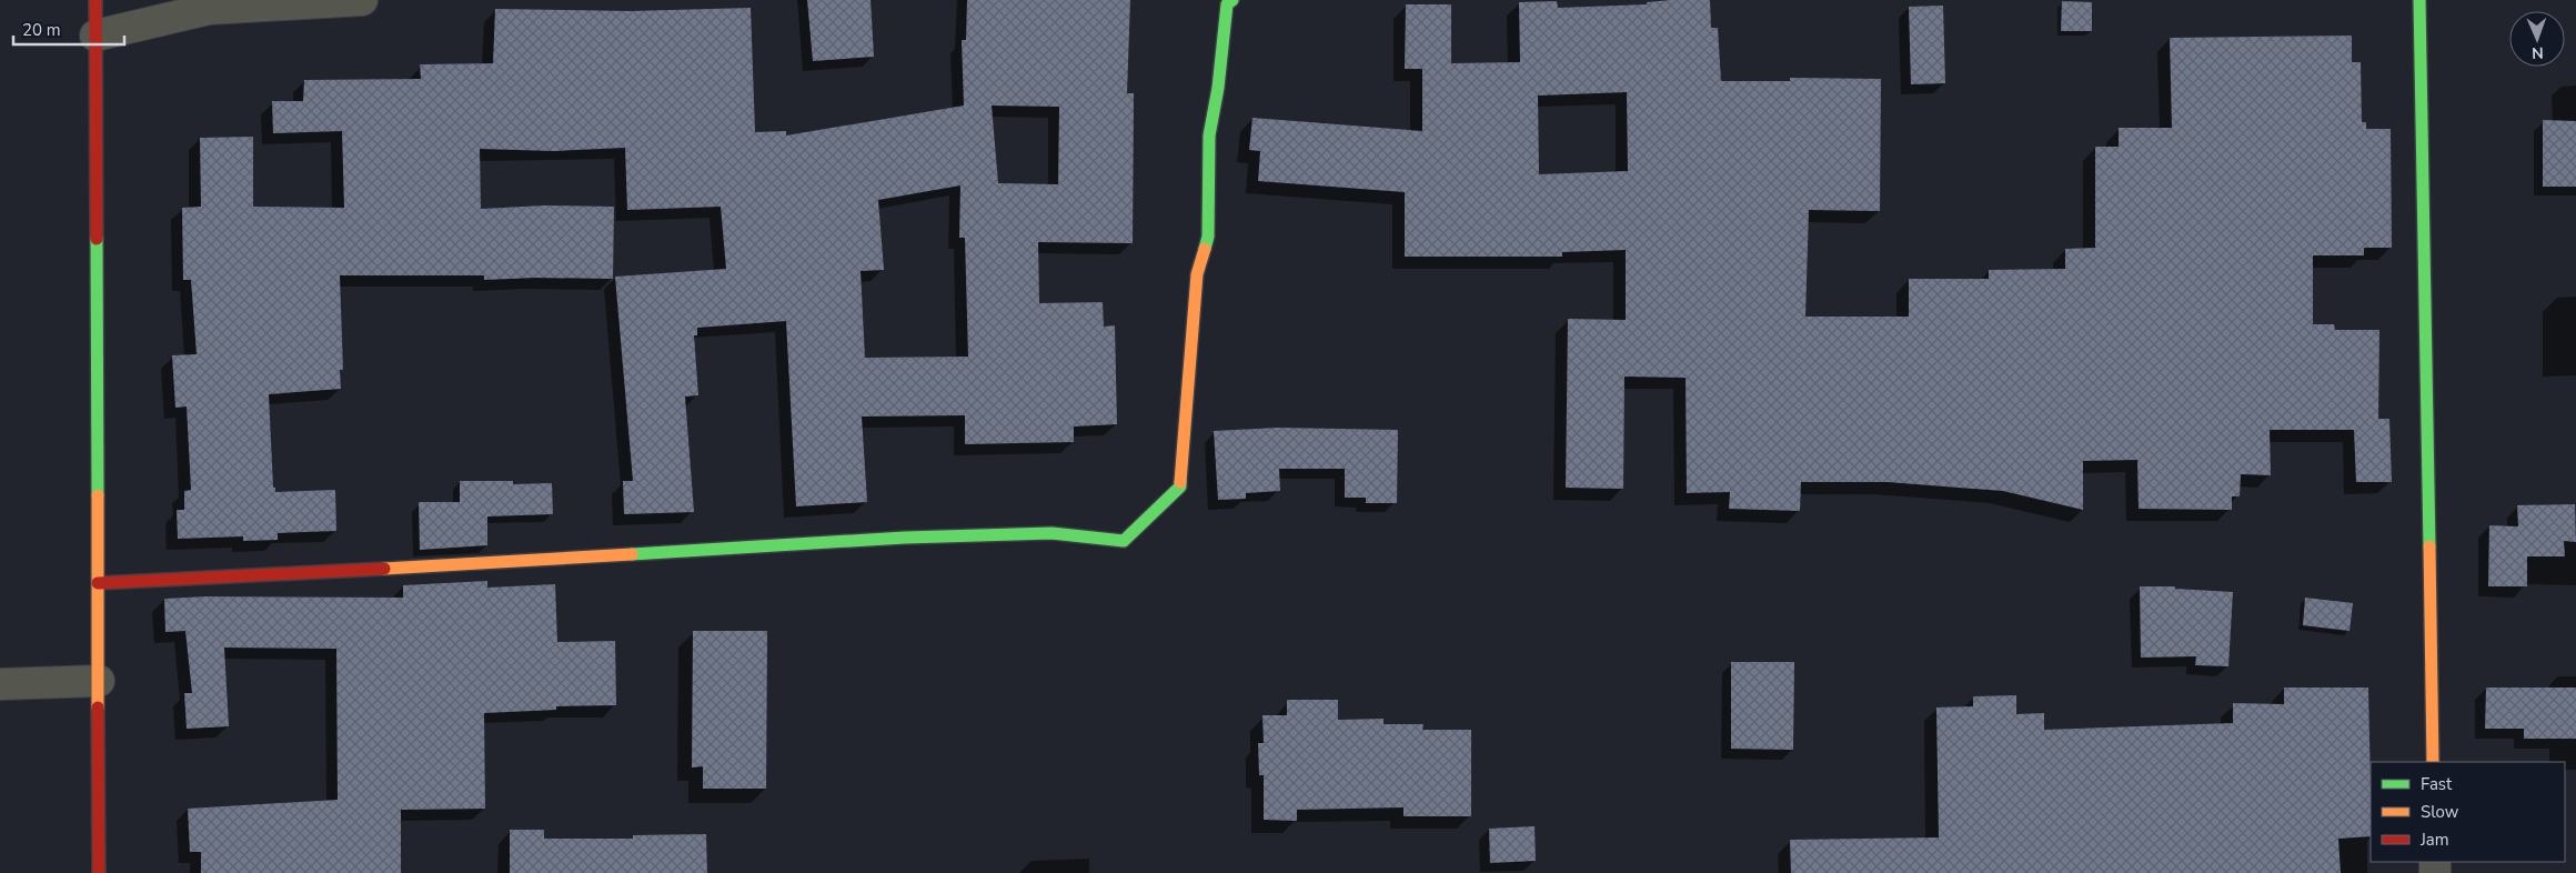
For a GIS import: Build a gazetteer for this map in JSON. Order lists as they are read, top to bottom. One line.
{"legend":["Fast","Slow","Jam"],"scale_bar":"20 m","north":"bottom"}
